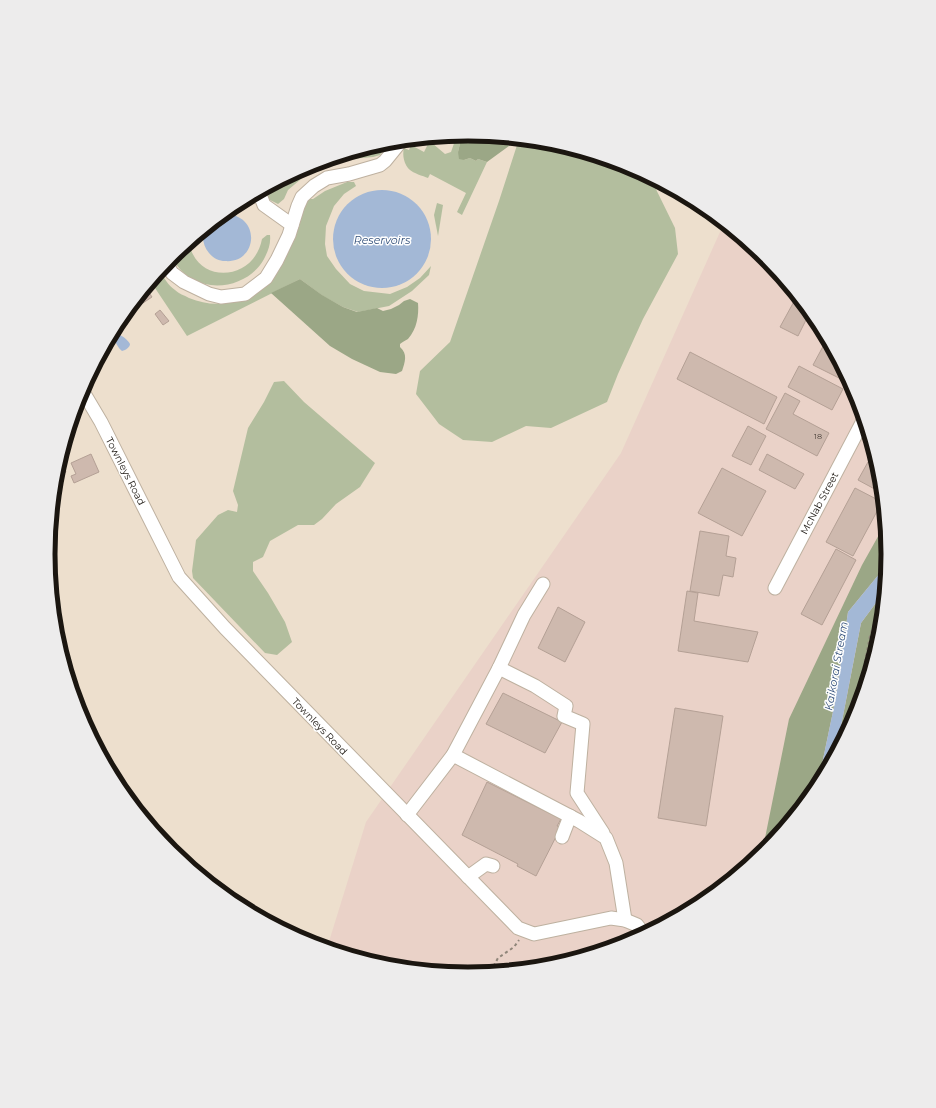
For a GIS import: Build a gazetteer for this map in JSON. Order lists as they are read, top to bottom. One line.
{"streets":{"street":["Townleys Road","McNab Street"]},"water":["Reservoirs","Kaikorai Stream"],"house_numbers":["18"]}
